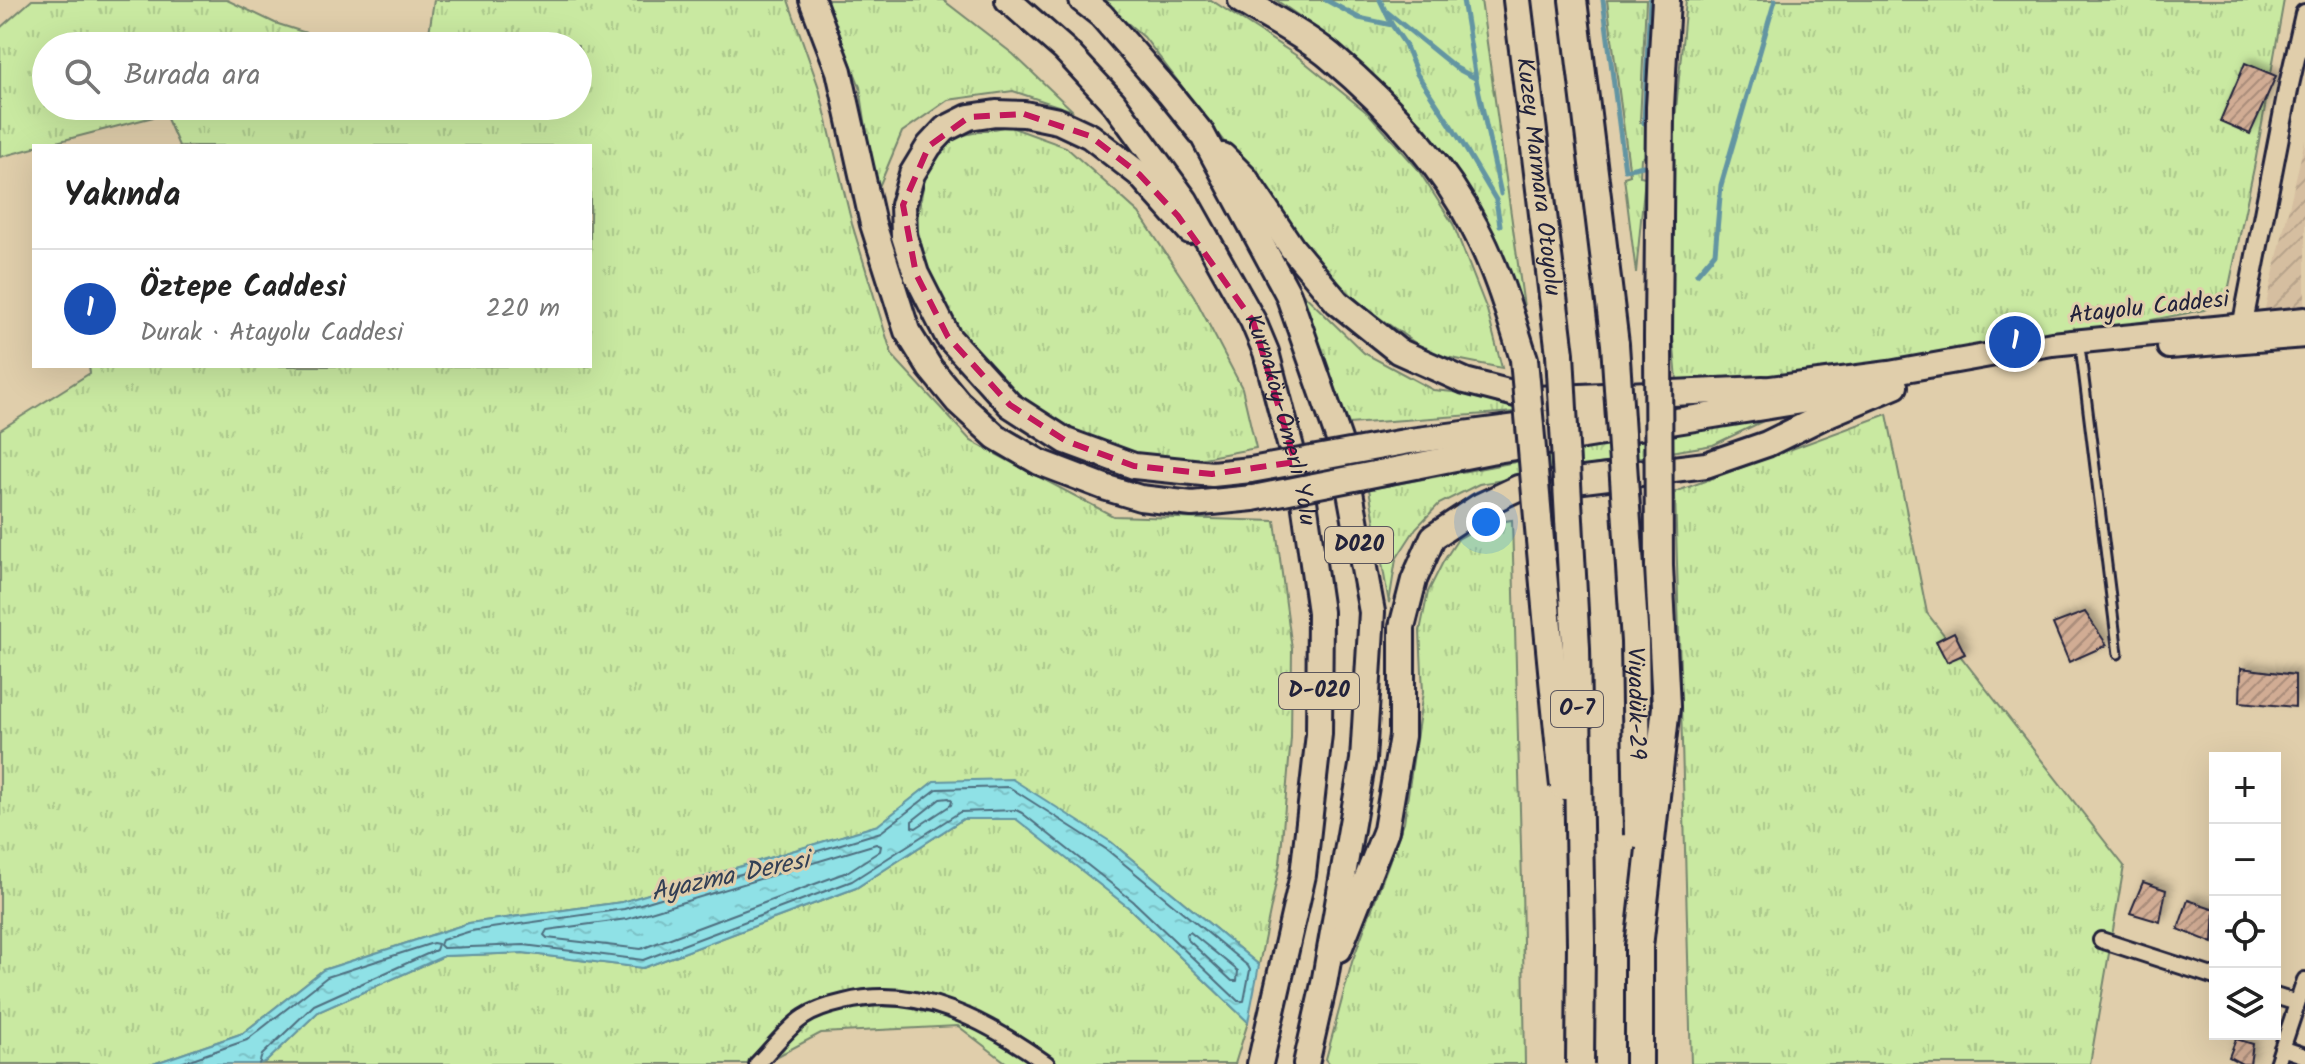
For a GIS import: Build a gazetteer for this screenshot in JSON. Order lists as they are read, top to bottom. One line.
{"streets":{"highway":["Kuzey Marmara Otoyolu","Kurnaköy-Ömerli Yolu","D020","D-020","Viyadük-29","O-7"],"main road":["Atayolu Caddesi"]},"crossings":[["Kuzey Marmara Otoyolu","O-7"]],"water":["Ayazma Deresi"],"page":{"search":"Burada ara","heading":"Yakında","list":[{"mark":"1","name":"Öztepe Caddesi","note":"Durak · Atayolu Caddesi","value":"220 m"}],"pins":"1","map_buttons":["+","−"]}}
